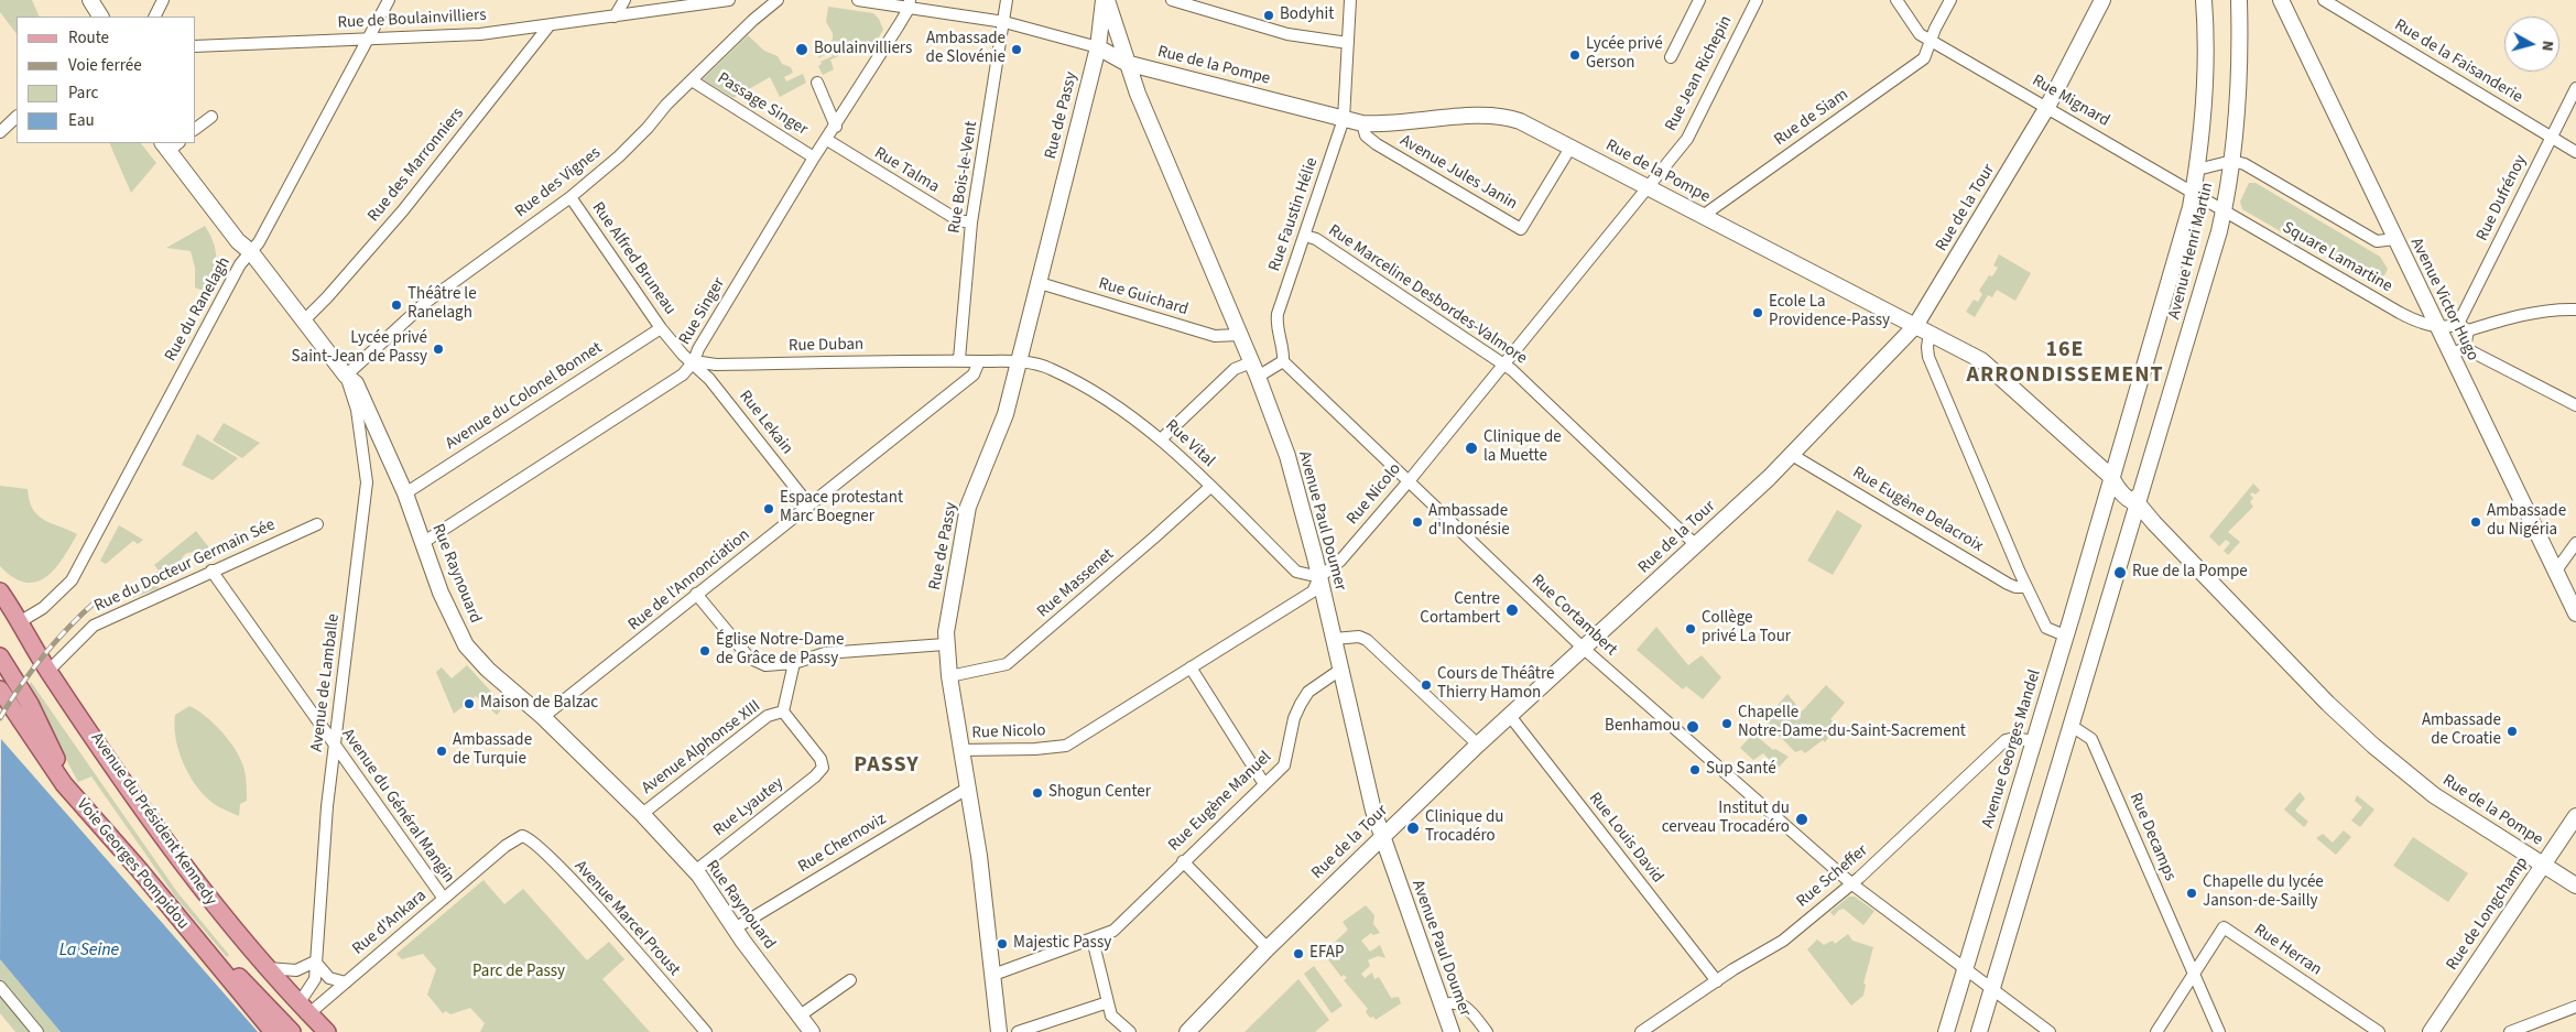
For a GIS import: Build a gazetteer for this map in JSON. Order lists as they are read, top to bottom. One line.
{"streets":{"main road":["Avenue du Président Kennedy","Voie Georges Pompidou"],"street":["Rue de Boulainvilliers","Rue de la Faisanderie","Rue de la Pompe","Rue Jean Richepin","Rue Mignard","Passage Singer","Rue de Passy","Rue de Siam","Rue des Marronniers","Rue Talma","Avenue Jules Janin","Rue Bois-le-Vent","Rue des Vignes","Rue Dufrénoy","Rue de la Tour","Rue Faustin Hélie","Avenue Henri Martin","Square Lamartine","Rue Alfred Bruneau","Rue Marceline Desbordes-Valmore","Rue Guichard","Avenue Victor Hugo","Rue du Ranelagh","Rue Singer","Rue Duban","Avenue du Colonel Bonnet","Rue Lekain","Rue Vital","Rue Nicolo","Rue Eugène Delacroix","Avenue Paul Doumer","Rue du Docteur Germain Sée","Rue Raynouard","Rue de l'Annonciation","Rue Massenet","Rue Cortambert","Avenue de Lamballe","Avenue Alphonse XIII","Avenue Georges Mandel","Rue Eugène Manuel","Avenue du Général Mangin","Rue Lyautey","Rue Decamps","Rue Louis David","Rue Chernoviz","Rue Scheffer","Rue de Longchamp","Avenue Marcel Proust","Rue d'Ankara","Rue Herran"]},"crossings":[["Rue de Boulainvilliers","Rue des Marronniers"],["Rue de Boulainvilliers","Rue du Ranelagh"],["Rue de la Faisanderie","Rue Dufrénoy"],["Rue de la Pompe","Rue Jean Richepin"],["Rue de la Pompe","Rue de Siam"],["Rue de la Pompe","Avenue Jules Janin"],["Rue de la Pompe","Rue de la Tour"],["Rue de la Pompe","Rue Faustin Hélie"],["Rue de la Pompe","Avenue Henri Martin"],["Rue de la Pompe","Rue Nicolo"],["Rue de la Pompe","Avenue Paul Doumer"],["Rue de la Pompe","Avenue Georges Mandel"],["Rue de la Pompe","Rue de Longchamp"],["Rue Jean Richepin","Rue Nicolo"],["Rue Mignard","Rue de Siam"],["Rue Mignard","Rue de la Tour"],["Rue Mignard","Avenue Henri Martin"],["Rue Mignard","Square Lamartine"],["Passage Singer","Rue des Vignes"],["Passage Singer","Rue Singer"],["Rue de Passy","Rue Guichard"],["Rue de Passy","Rue Vital"],["Rue de Passy","Rue Nicolo"],["Rue de Passy","Rue Massenet"],["Rue de Passy","Rue Eugène Manuel"],["Rue de Passy","Rue Chernoviz"],["Rue des Marronniers","Rue Raynouard"],["Rue Talma","Rue Bois-le-Vent"],["Rue Talma","Rue Singer"],["Rue Bois-le-Vent","Rue Duban"],["Rue des Vignes","Rue Alfred Bruneau"],["Rue des Vignes","Rue Raynouard"],["Rue Dufrénoy","Avenue Victor Hugo"],["Rue de la Tour","Rue Marceline Desbordes-Valmore"],["Rue de la Tour","Rue Eugène Delacroix"],["Rue de la Tour","Avenue Paul Doumer"],["Rue de la Tour","Rue Cortambert"],["Rue de la Tour","Rue Louis David"],["Rue Faustin Hélie","Rue Marceline Desbordes-Valmore"],["Rue Faustin Hélie","Rue Cortambert"],["Avenue Henri Martin","Square Lamartine"],["Avenue Henri Martin","Avenue Georges Mandel"],["Square Lamartine","Avenue Victor Hugo"],["Rue Alfred Bruneau","Rue Singer"],["Rue Alfred Bruneau","Rue Duban"],["Rue Alfred Bruneau","Avenue du Colonel Bonnet"],["Rue Alfred Bruneau","Rue Lekain"],["Rue Marceline Desbordes-Valmore","Rue Nicolo"],["Rue Guichard","Avenue Paul Doumer"],["Rue du Ranelagh","Rue Raynouard"],["Rue du Ranelagh","Avenue du Président Kennedy"],["Rue Singer","Rue Duban"],["Rue Singer","Rue Lekain"],["Rue Singer","Rue Raynouard"],["Rue Duban","Rue Lekain"],["Rue Duban","Rue Vital"],["Rue Duban","Rue de l'Annonciation"],["Avenue du Colonel Bonnet","Rue Raynouard"],["Rue Lekain","Rue de l'Annonciation"],["Rue Vital","Rue Nicolo"],["Rue Vital","Avenue Paul Doumer"],["Rue Vital","Rue de l'Annonciation"],["Rue Vital","Rue Massenet"],["Rue Nicolo","Avenue Paul Doumer"],["Rue Nicolo","Rue Cortambert"],["Avenue Paul Doumer","Rue Eugène Manuel"],["Rue du Docteur Germain Sée","Avenue du Général Mangin"],["Rue du Docteur Germain Sée","Avenue du Président Kennedy"],["Rue Raynouard","Rue de l'Annonciation"],["Rue Raynouard","Avenue de Lamballe"],["Rue Raynouard","Avenue Alphonse XIII"],["Rue Raynouard","Rue Lyautey"],["Rue Raynouard","Rue Chernoviz"],["Rue Cortambert","Avenue Georges Mandel"],["Rue Cortambert","Rue Scheffer"],["Avenue de Lamballe","Avenue du Général Mangin"],["Avenue de Lamballe","Avenue du Président Kennedy"],["Avenue de Lamballe","Rue d'Ankara"],["Avenue Alphonse XIII","Rue Lyautey"],["Avenue Georges Mandel","Rue Scheffer"],["Avenue du Général Mangin","Rue d'Ankara"],["Avenue du Président Kennedy","Rue d'Ankara"],["Rue Decamps","Rue Herran"],["Rue Louis David","Rue Scheffer"],["Avenue Marcel Proust","Rue d'Ankara"]],"districts":["16E ARRONDISSEMENT","PASSY"],"water":["La Seine"],"parks":["Parc de Passy"],"places":["Bodyhit","Boulainvilliers","Ambassade de Slovénie","Lycée privé Gerson","Théâtre le Ranelagh","Ecole La Providence-Passy","Lycée privé Saint-Jean de Passy","Clinique de la Muette","Espace protestant Marc Boegner","Ambassade d'Indonésie","Ambassade du Nigéria","Rue de la Pompe","Centre Cortambert","Collège privé La Tour","Église Notre-Dame de Grâce de Passy","Cours de Théâtre Thierry Hamon","Maison de Balzac","Chapelle Notre-Dame-du-Saint-Sacrement","Benhamou","Ambassade de Croatie","Ambassade de Turquie","Sup Santé","Shogun Center","Institut du cerveau Trocadéro","Clinique du Trocadéro","Chapelle du lycée Janson-de-Sailly","Majestic Passy","EFAP"],"legend":["Route","Voie ferrée","Parc","Eau"],"north":"right"}
